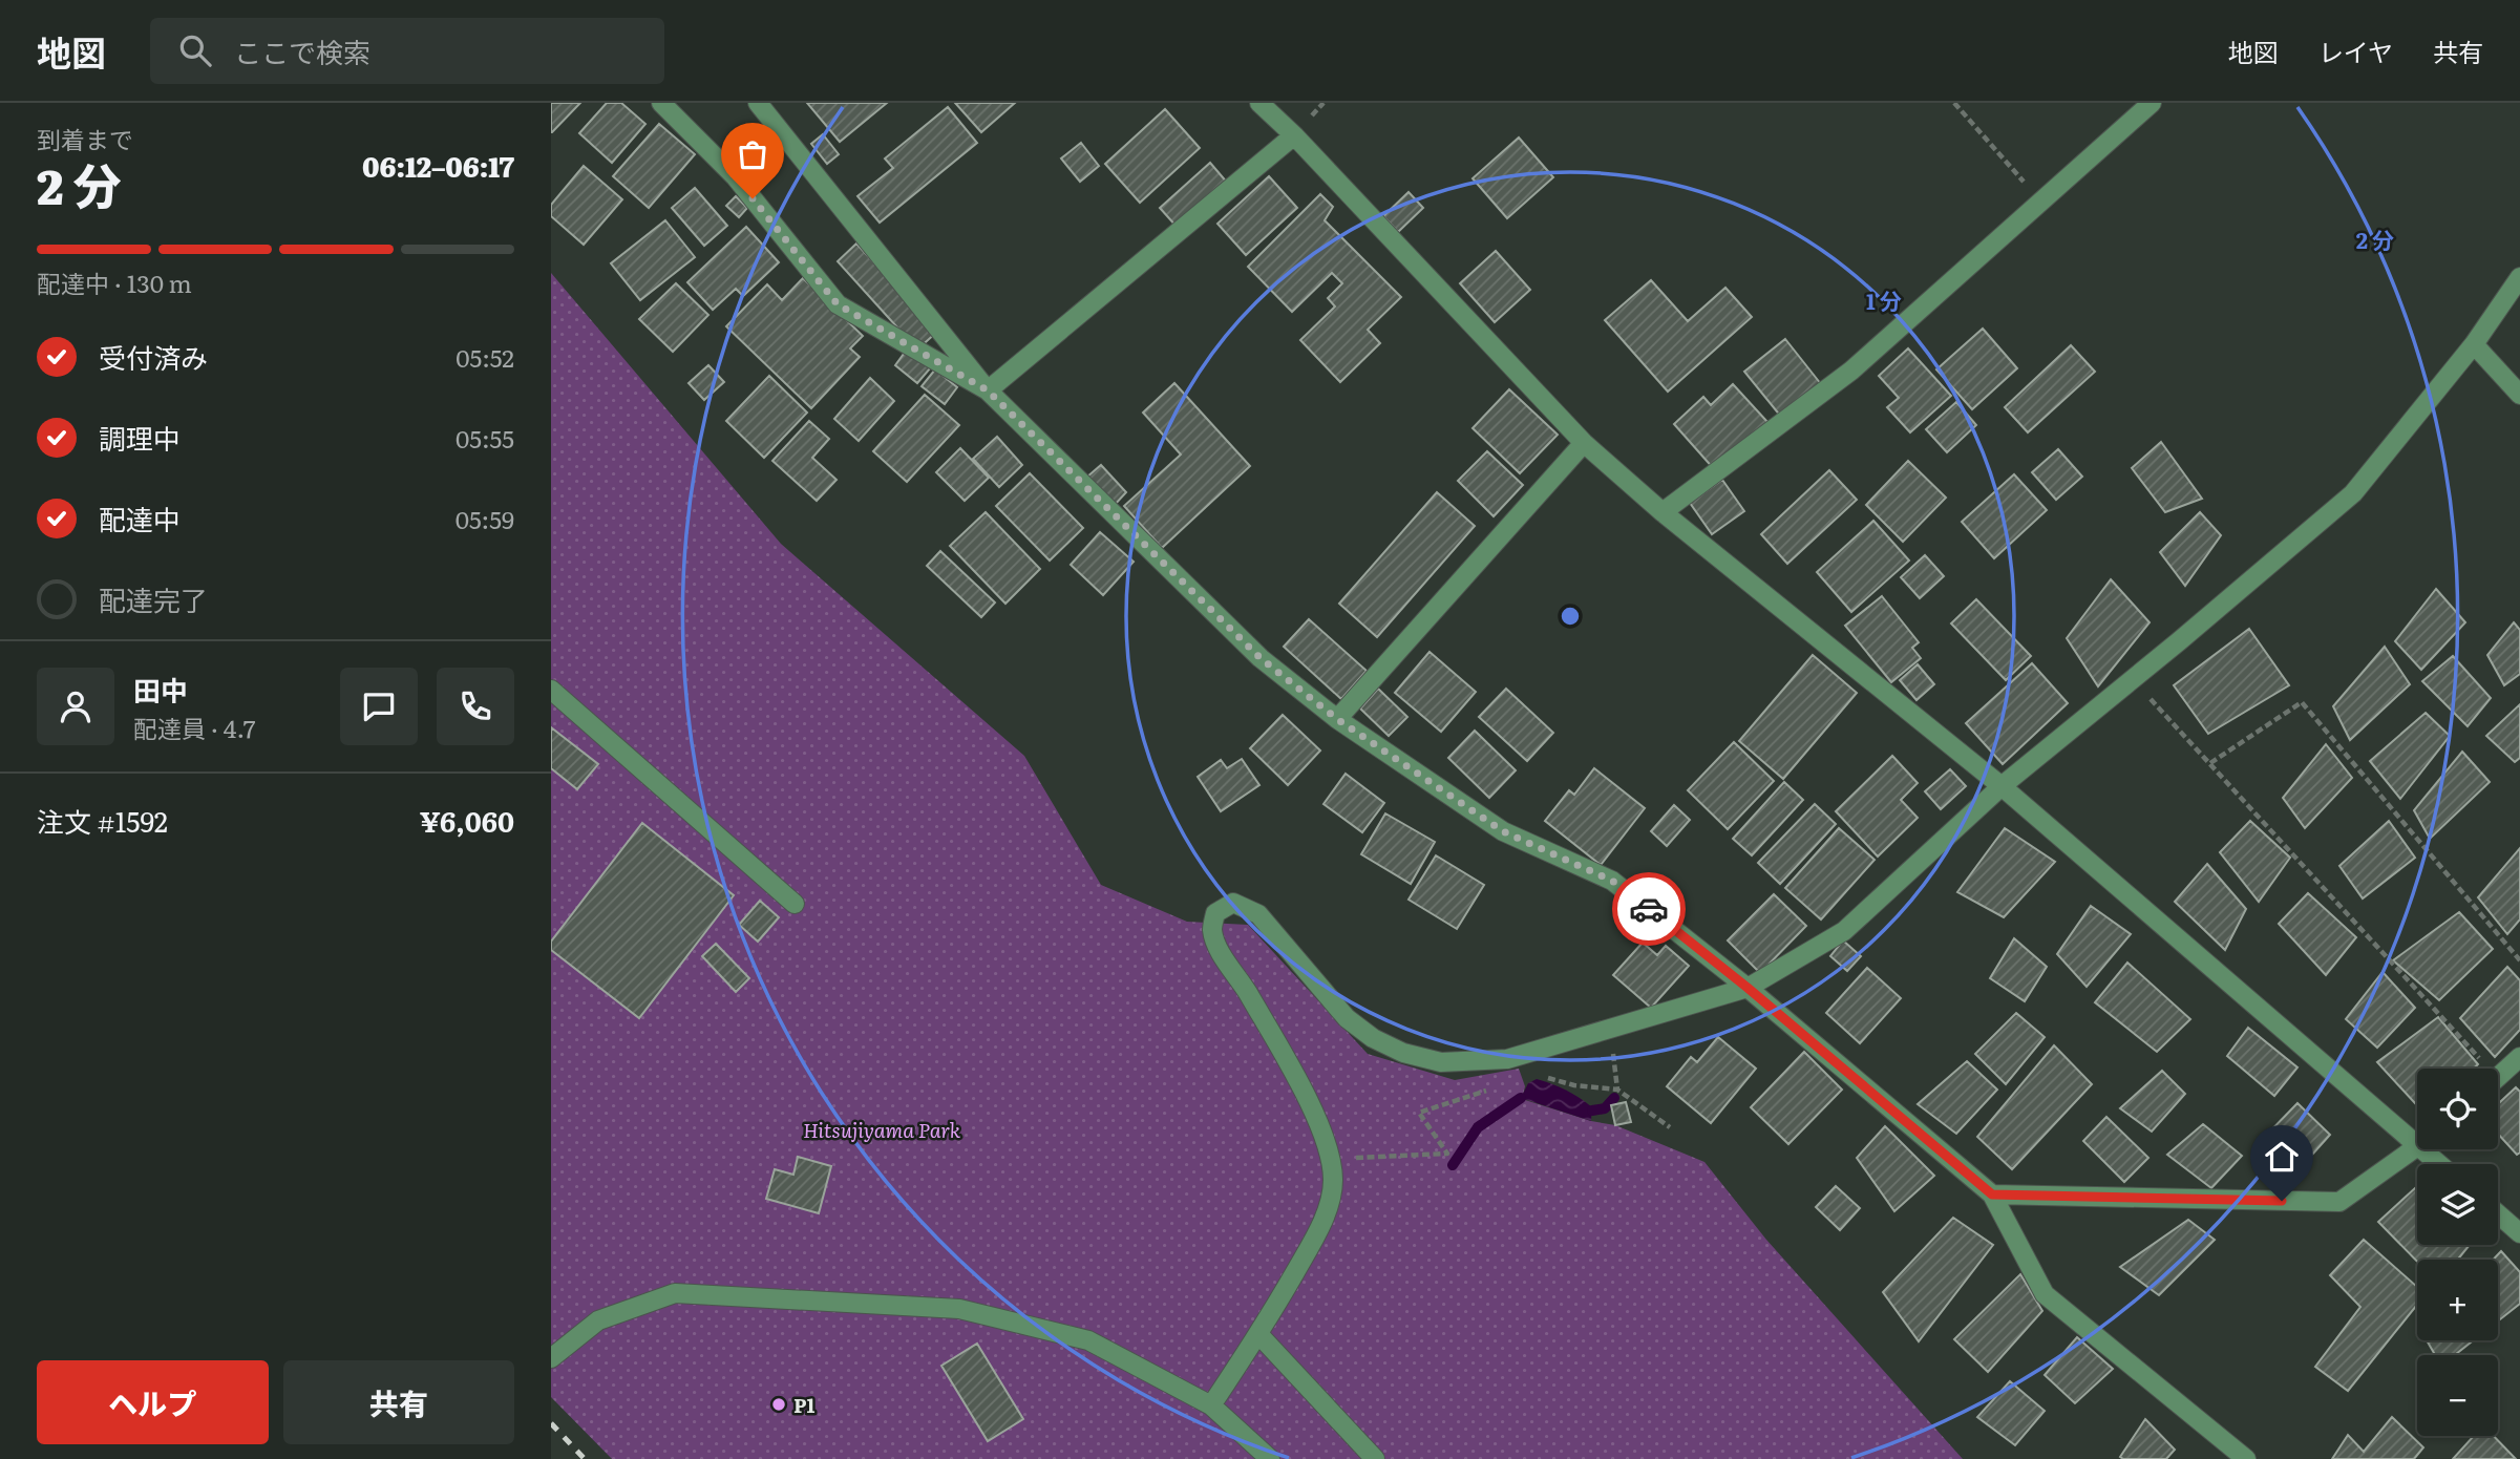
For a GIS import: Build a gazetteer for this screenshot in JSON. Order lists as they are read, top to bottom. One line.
{"parks":["Hitsujiyama Park"],"places":["P1"],"page":{"header":"地図","search":"ここで検索","nav":["地図","レイヤ","共有"],"heading":["2 分","到着まで","06:12–06:17"],"panel":["田中","配達員 · 4.7","注文 #1592","¥6,060"],"bar":"配達中 · 130 m","list":[["受付済み","05:52"],["調理中","05:55"],["配達中","05:59"],"配達完了"],"map_buttons":["+","−"],"buttons":["ヘルプ","共有"]},"rings":["2 分","1 分"]}
